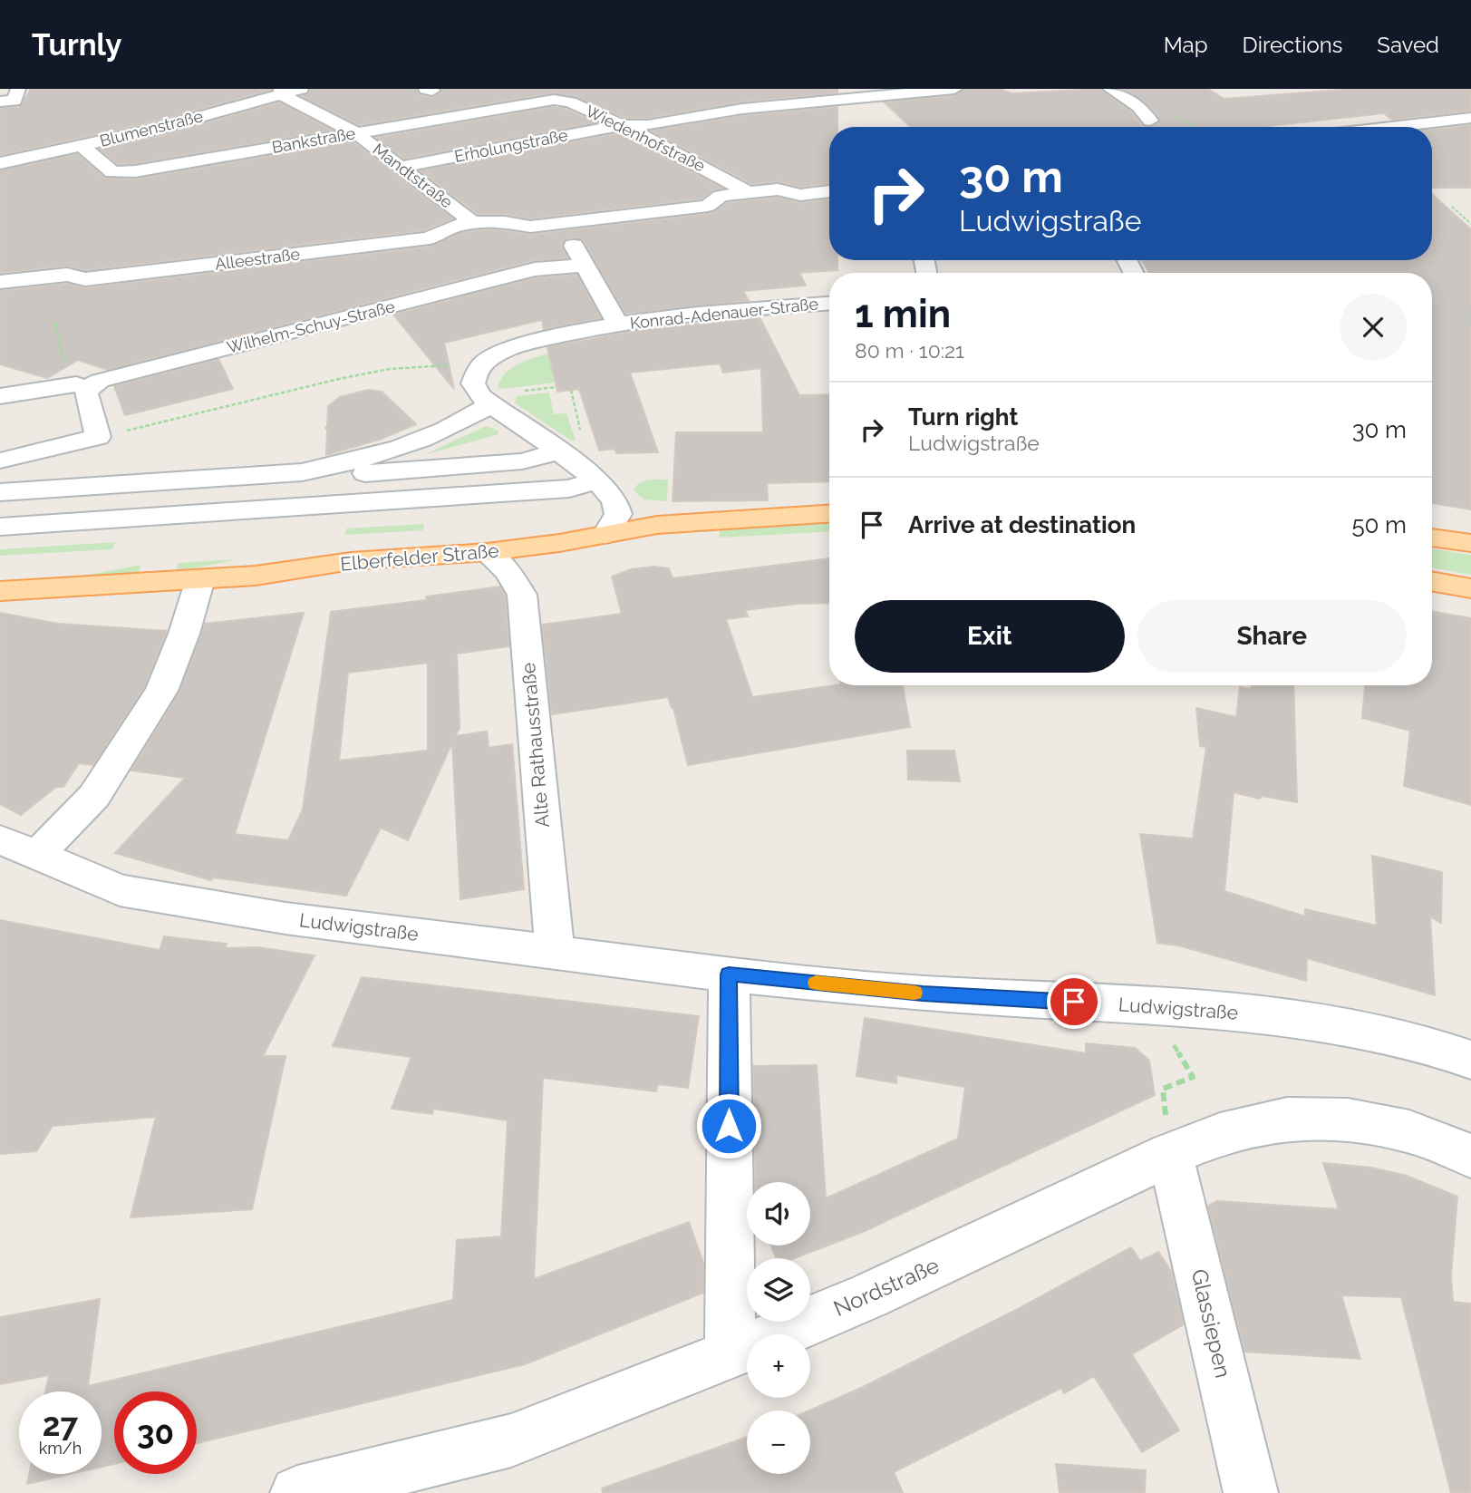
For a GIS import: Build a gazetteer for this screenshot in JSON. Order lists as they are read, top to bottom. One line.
{"streets":{"main road":["Elberfelder Straße"],"street":["Blumenstraße","Wiedenhofstraße","Bankstraße","Erholungstraße","Mandtstraße","Alleestraße","Konrad-Adenauer-Straße","Wilhelm-Schuy-Straße","Alte Rathausstraße","Ludwigstraße","Nordstraße","Glassiepen"]},"crossings":[["Blumenstraße","Mandtstraße"],["Wiedenhofstraße","Bankstraße"],["Wiedenhofstraße","Erholungstraße"],["Wiedenhofstraße","Alleestraße"],["Bankstraße","Mandtstraße"],["Erholungstraße","Mandtstraße"],["Mandtstraße","Alleestraße"],["Elberfelder Straße","Alte Rathausstraße"],["Alte Rathausstraße","Ludwigstraße"],["Nordstraße","Glassiepen"]],"page":{"header":"Turnly","nav":["Map","Directions","Saved"],"turn":["30 m","Ludwigstraße"],"heading":["1 min","80 m · 10:21"],"list":[{"name":"Turn right","note":"Ludwigstraße","value":"30 m"},{"name":"Arrive at destination","value":"50 m"}],"buttons":["Exit","Share"],"map_buttons":["+","−"],"speed":"27 km/h","limit":"30"}}
